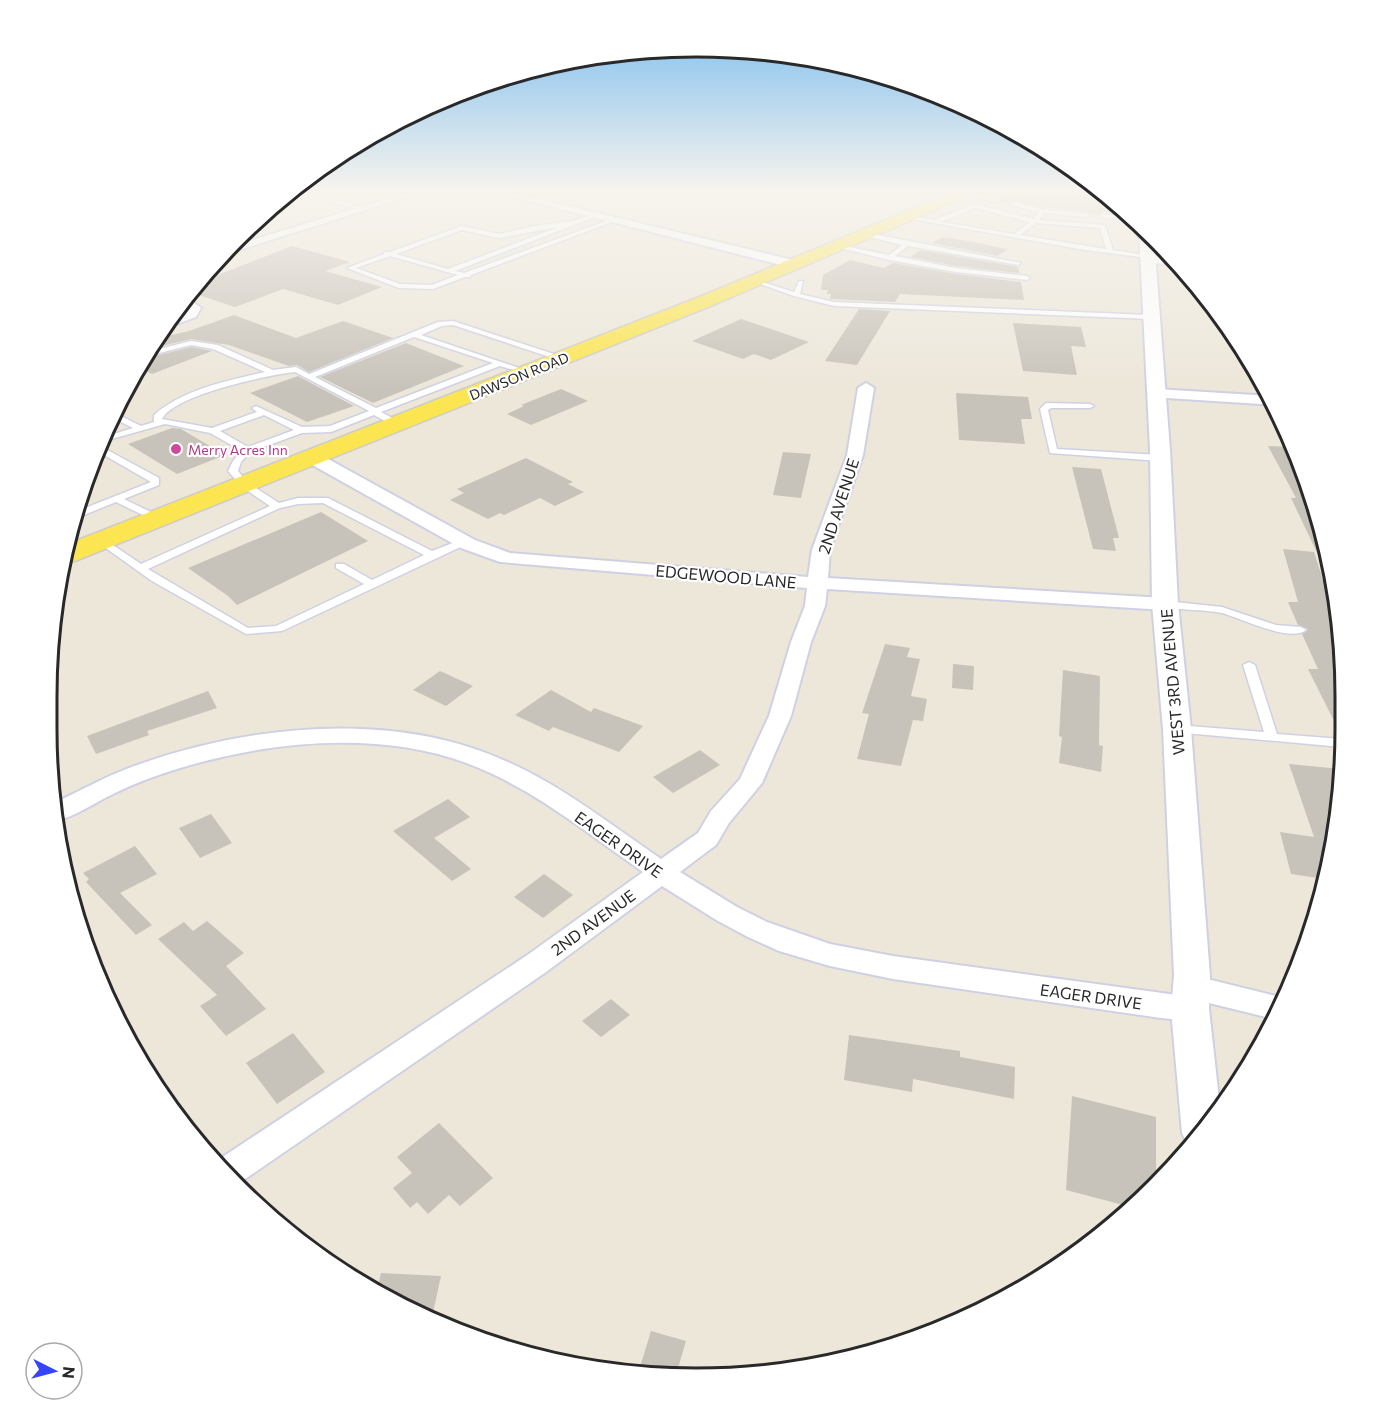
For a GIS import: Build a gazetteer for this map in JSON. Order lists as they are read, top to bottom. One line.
{"streets":{"main road":["DAWSON ROAD"],"street":["2ND AVENUE","EDGEWOOD LANE","WEST 3RD AVENUE","EAGER DRIVE"]},"crossings":[["DAWSON ROAD","EDGEWOOD LANE"],["2ND AVENUE","EDGEWOOD LANE"],["2ND AVENUE","EAGER DRIVE"],["EDGEWOOD LANE","WEST 3RD AVENUE"],["WEST 3RD AVENUE","EAGER DRIVE"]],"places":["Merry Acres Inn"],"north":"right"}
